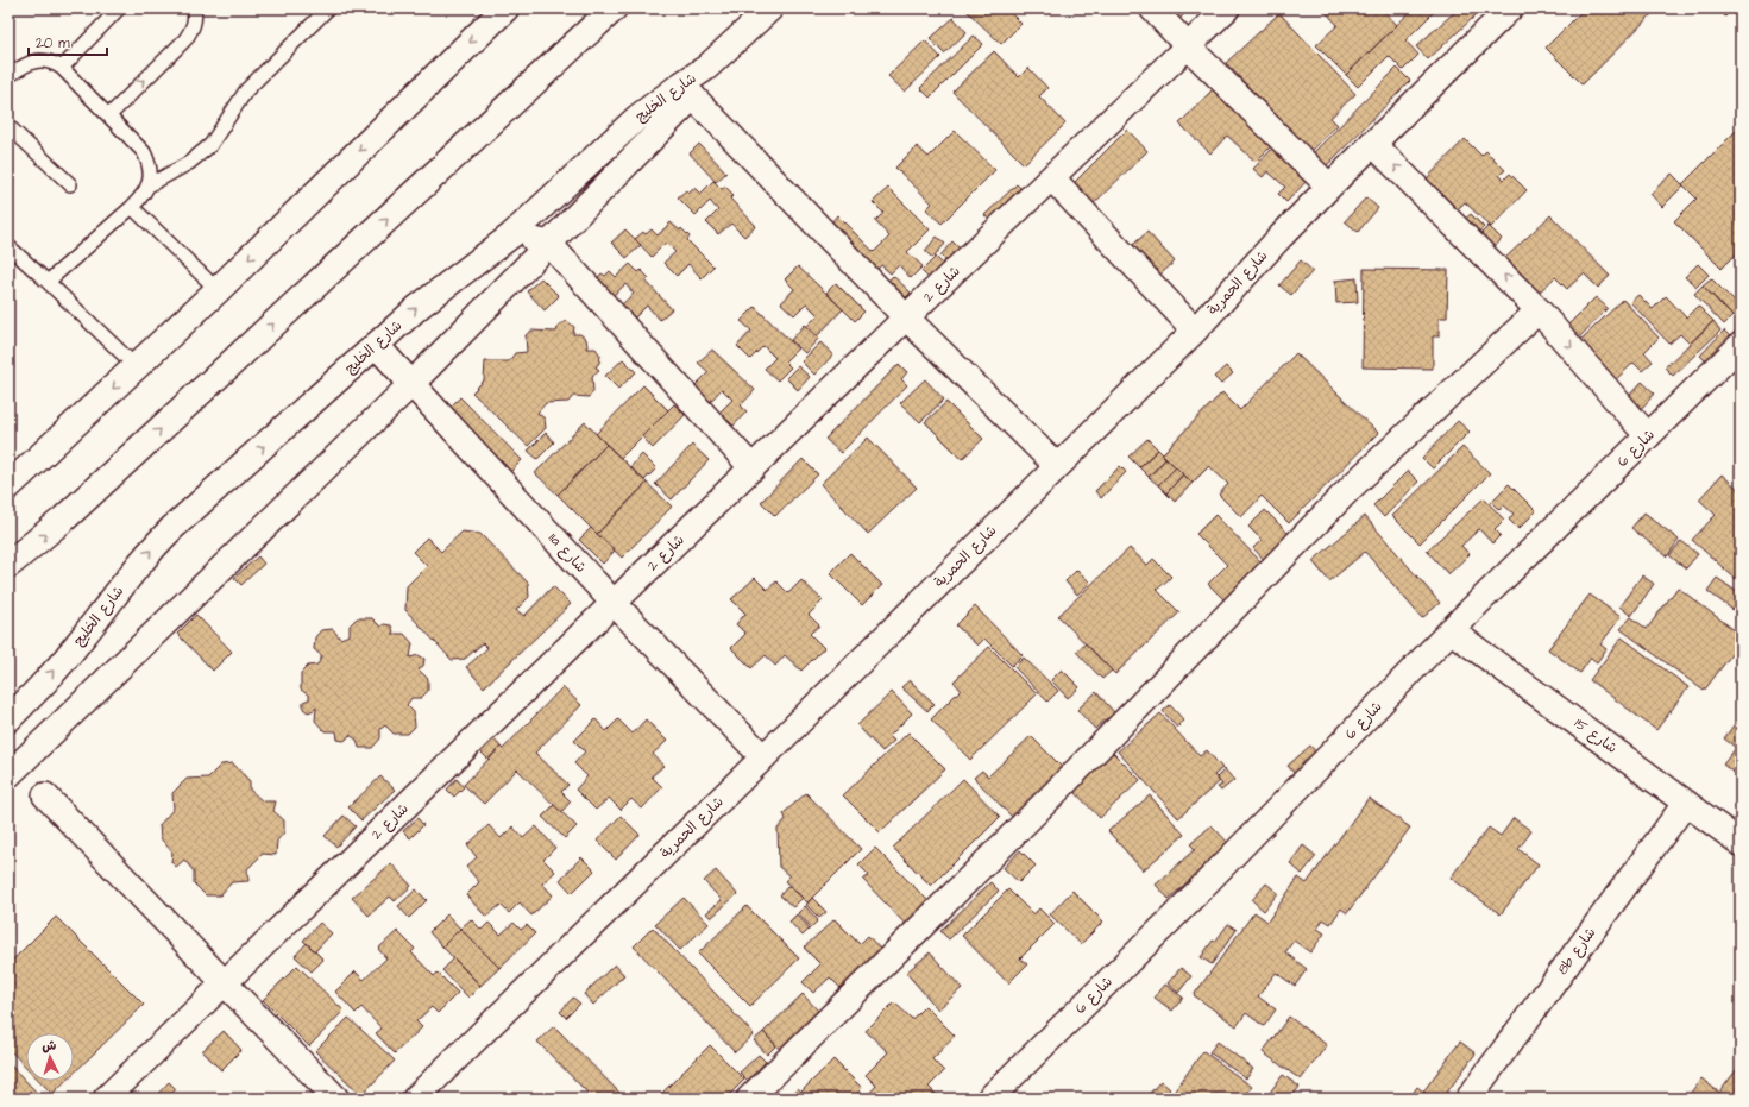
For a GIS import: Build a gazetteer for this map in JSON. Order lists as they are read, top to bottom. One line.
{"streets":{"street":["شارع الخليج","شارع الحمرية","شارع 2","شارع 6","11a شارع","شارع 15","8b شارع"]},"crossings":[["شارع الخليج","11a شارع"],["شارع الحمرية","11a شارع"],["شارع 2","11a شارع"],["شارع 6","شارع 15"],["شارع 15","8b شارع"]],"scale_bar":"20 m","north":"top"}
